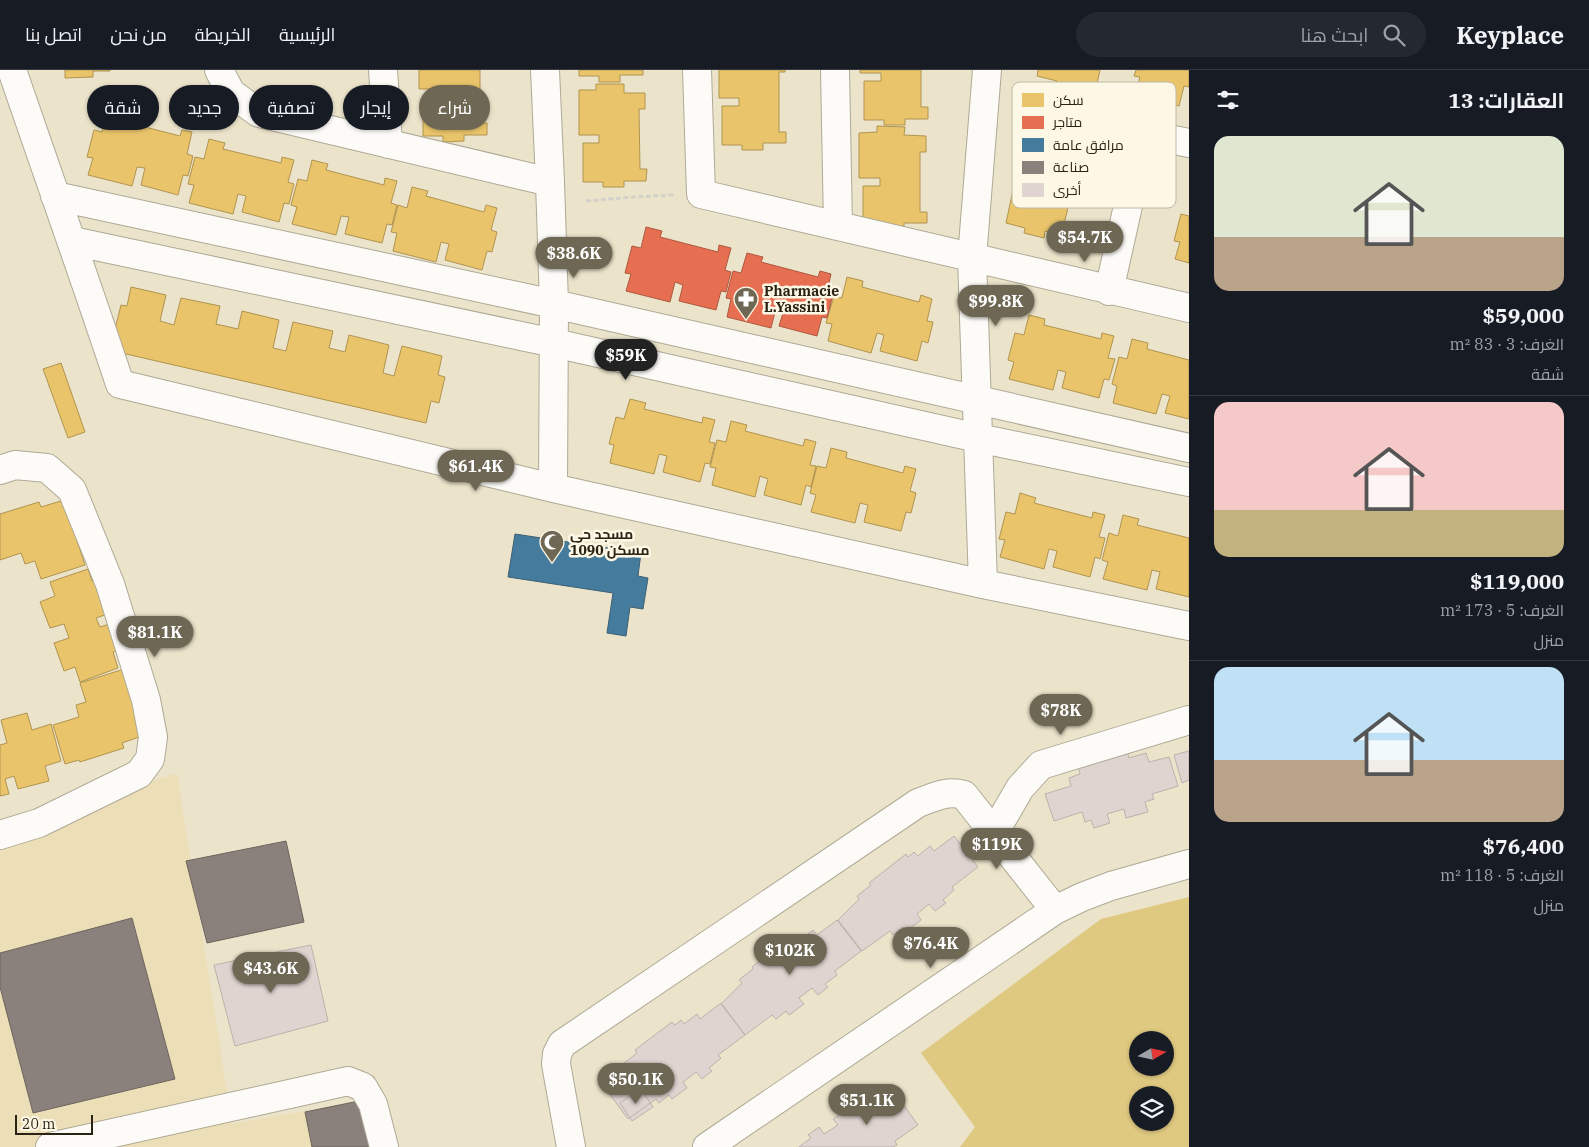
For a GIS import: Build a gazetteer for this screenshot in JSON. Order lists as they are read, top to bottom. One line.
{"places":{"pharmacy":["Pharmacie L.Yassini"],"mosque":["مسجد حي 1090 مسكن"]},"legend":["سكن","متاجر","مرافق عامة","صناعة","أخرى"],"scale_bar":"20 m","north":"right","page":{"header":"Keyplace","search":"ابحث هنا","nav":["الرئيسية","الخريطة","من نحن","اتصل بنا"],"heading":"العقارات: 13","chip":["شراء","إيجار","تصفية","جديد","شقة"],"list":[{"name":"$59,000","note":"الغرف: 3 · 83 m² · شقة"},{"name":"$119,000","note":"الغرف: 5 · 173 m² · منزل"},{"name":"$76,400","note":"الغرف: 5 · 118 m² · منزل"}],"price":["$54.7K","$38.6K","$99.8K","$59K","$61.4K","$81.1K","$78K","$119K","$76.4K","$102K","$43.6K","$50.1K","$51.1K"],"scale":"20 m"}}
